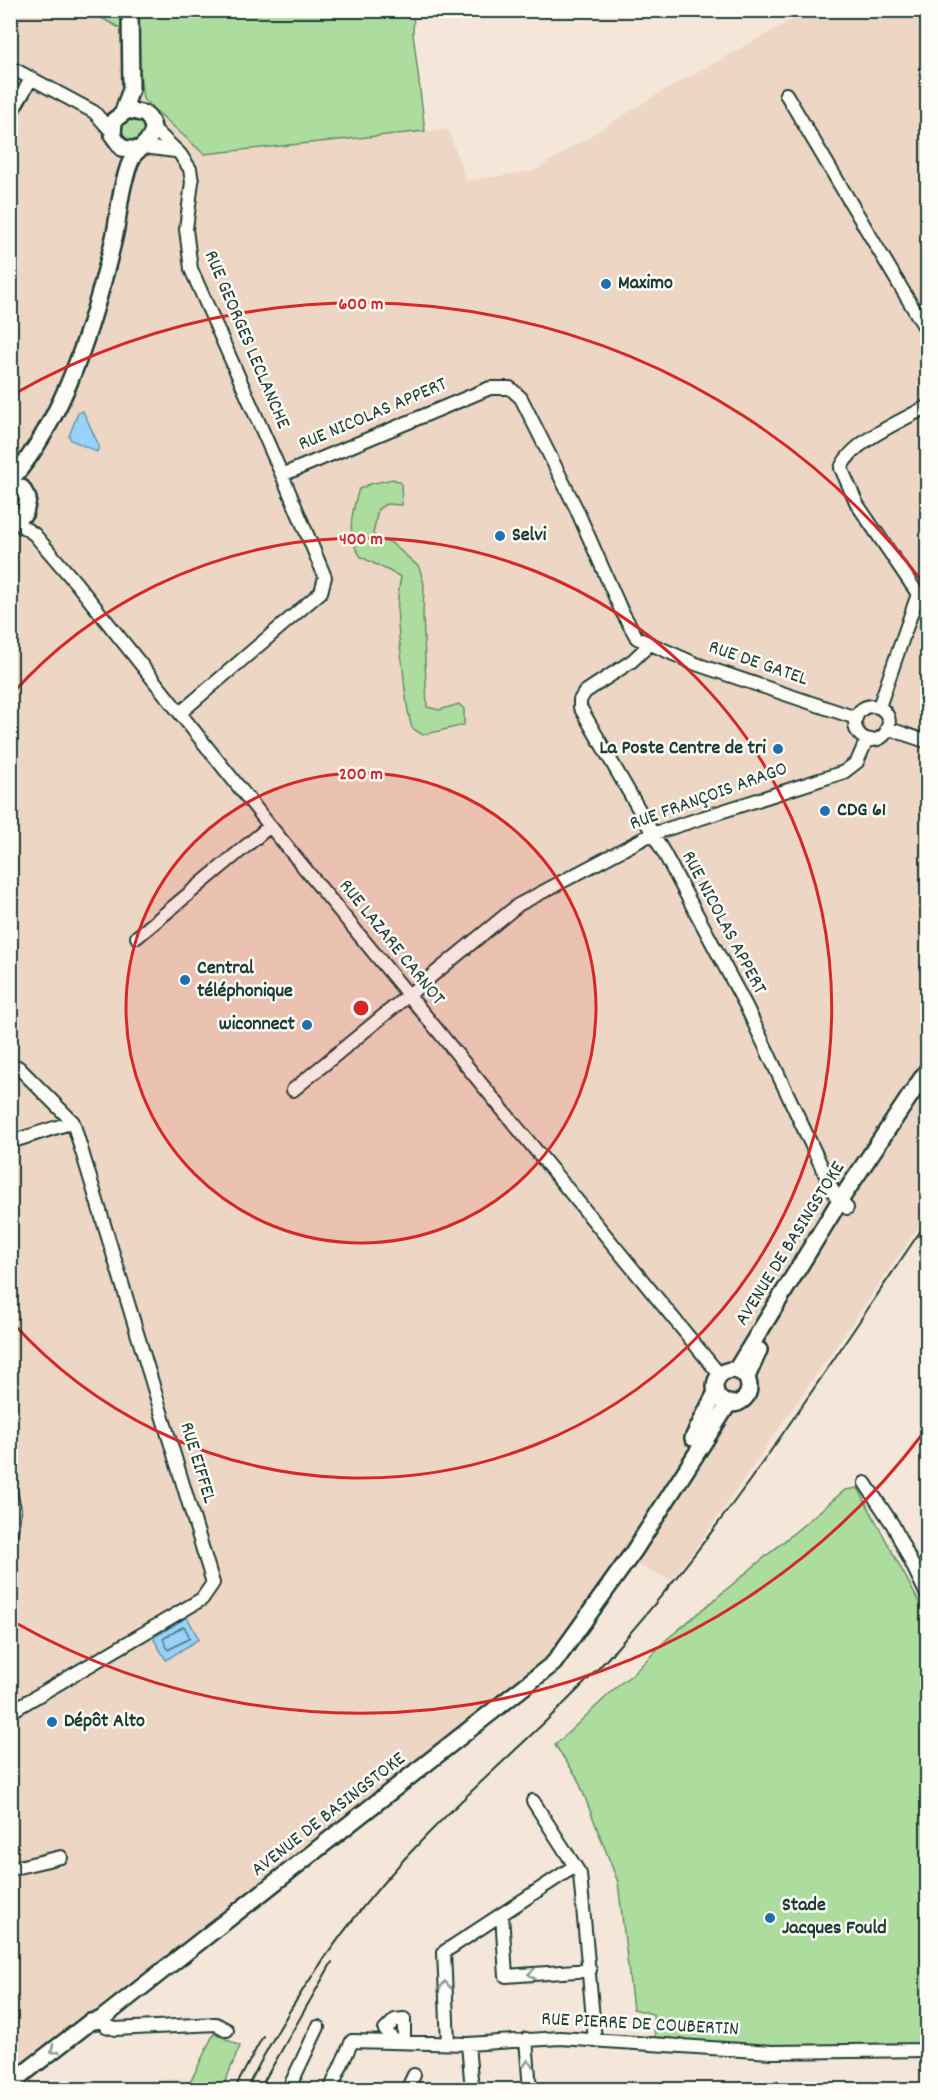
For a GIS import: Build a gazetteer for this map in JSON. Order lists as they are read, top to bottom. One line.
{"streets":{"main road":["AVENUE DE BASINGSTOKE"],"street":["RUE GEORGES LECLANCHE","RUE NICOLAS APPERT","RUE DE GATEL","RUE FRANÇOIS ARAGO","RUE LAZARE CARNOT","RUE EIFFEL","RUE PIERRE DE COUBERTIN"]},"crossings":[["RUE GEORGES LECLANCHE","RUE NICOLAS APPERT"],["RUE NICOLAS APPERT","RUE DE GATEL"],["RUE NICOLAS APPERT","RUE FRANÇOIS ARAGO"],["RUE NICOLAS APPERT","RUE LAZARE CARNOT"],["RUE NICOLAS APPERT","AVENUE DE BASINGSTOKE"],["RUE DE GATEL","RUE FRANÇOIS ARAGO"],["RUE FRANÇOIS ARAGO","RUE LAZARE CARNOT"],["RUE LAZARE CARNOT","AVENUE DE BASINGSTOKE"]],"places":["Maximo","Selvi","La Poste Centre de tri","CDG 61","Central téléphonique","wiconnect","Dépôt Alto","Stade Jacques Fould"],"rings":["600 m","400 m","200 m"]}
